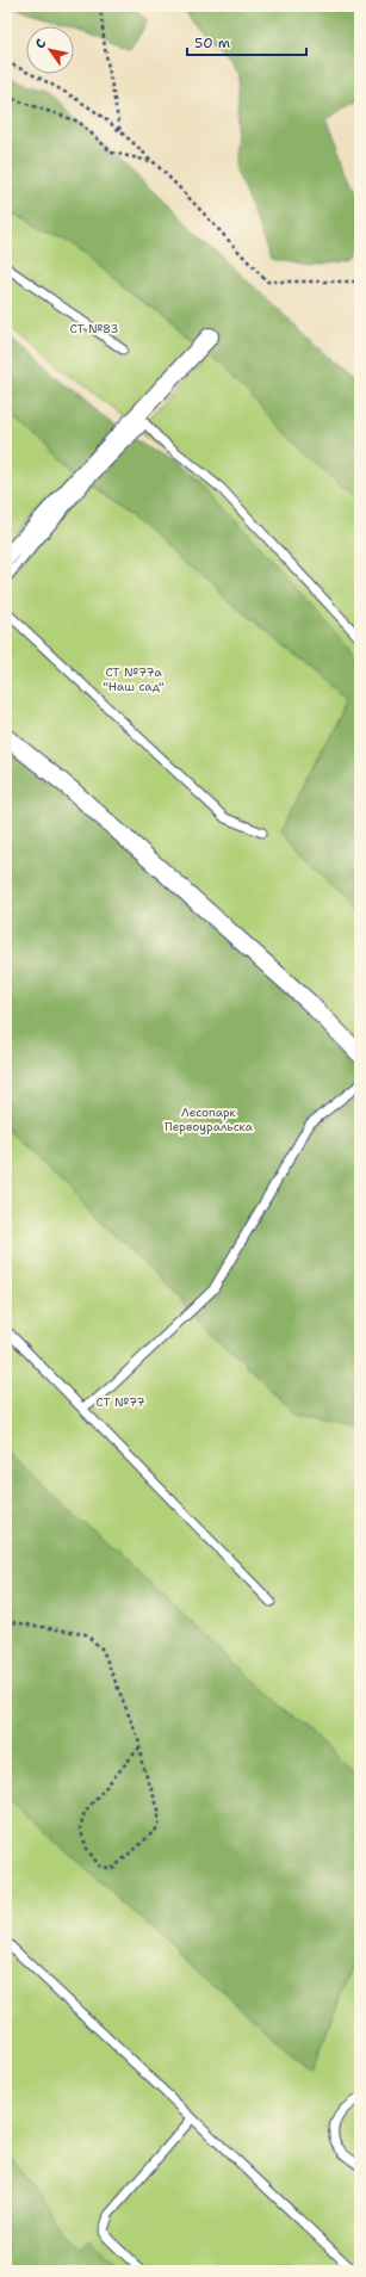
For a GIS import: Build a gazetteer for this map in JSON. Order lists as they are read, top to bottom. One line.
{"parks":["СТ №83","СТ №77а \"Наш сад\"","Лесопарк Первоуральска","СТ №77"],"scale_bar":"50 m","north":"top left"}
